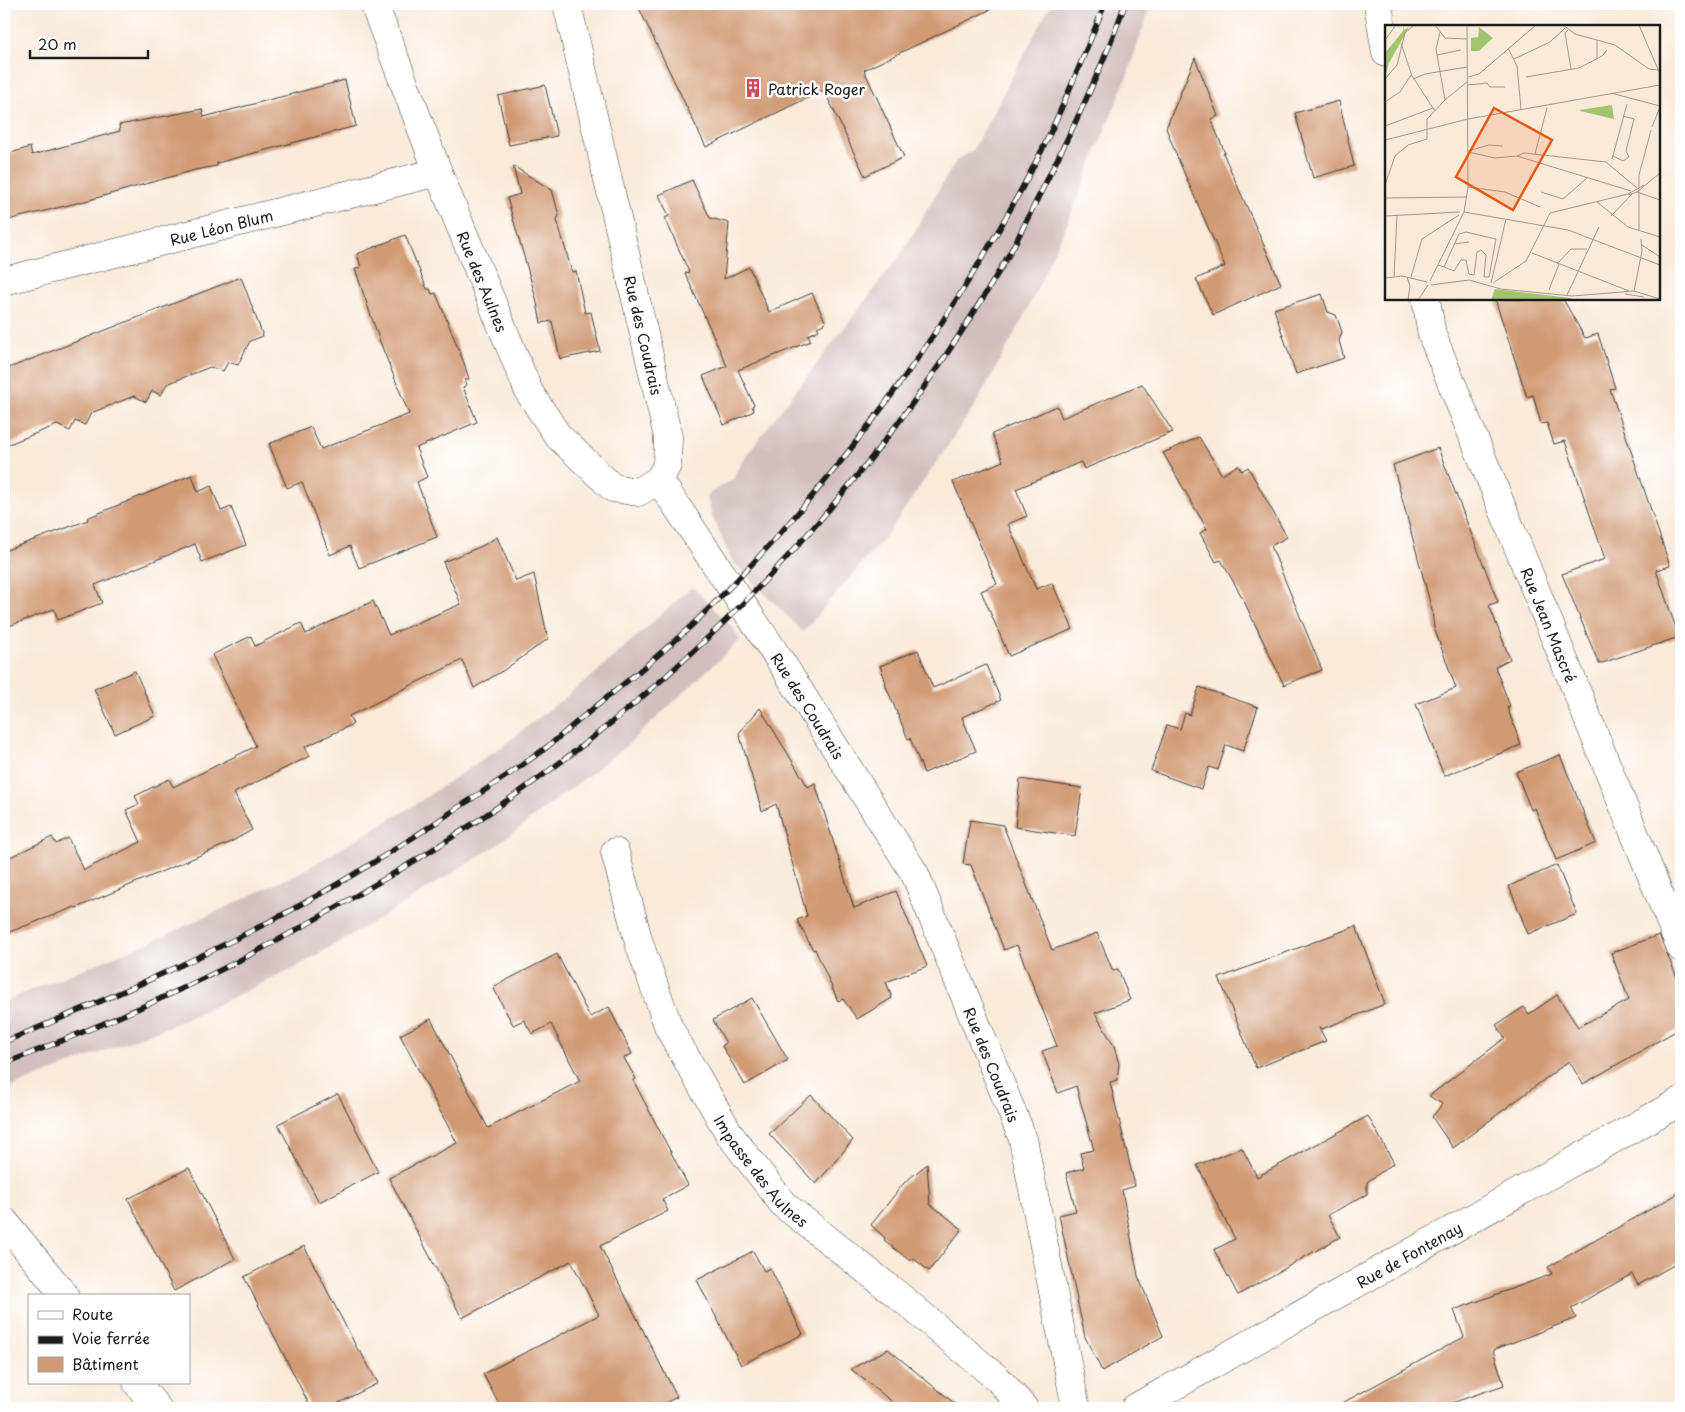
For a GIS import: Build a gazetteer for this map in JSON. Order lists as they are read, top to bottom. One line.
{"streets":{"street":["Rue Léon Blum","Rue des Aulnes","Rue des Coudrais","Rue Jean Mascré","Impasse des Aulnes","Rue de Fontenay"]},"crossings":[["Rue Léon Blum","Rue des Aulnes"],["Rue des Aulnes","Rue des Coudrais"]],"places":{"building":["Patrick Roger"]},"legend":["Route","Voie ferrée","Bâtiment"],"scale_bar":"20 m"}
